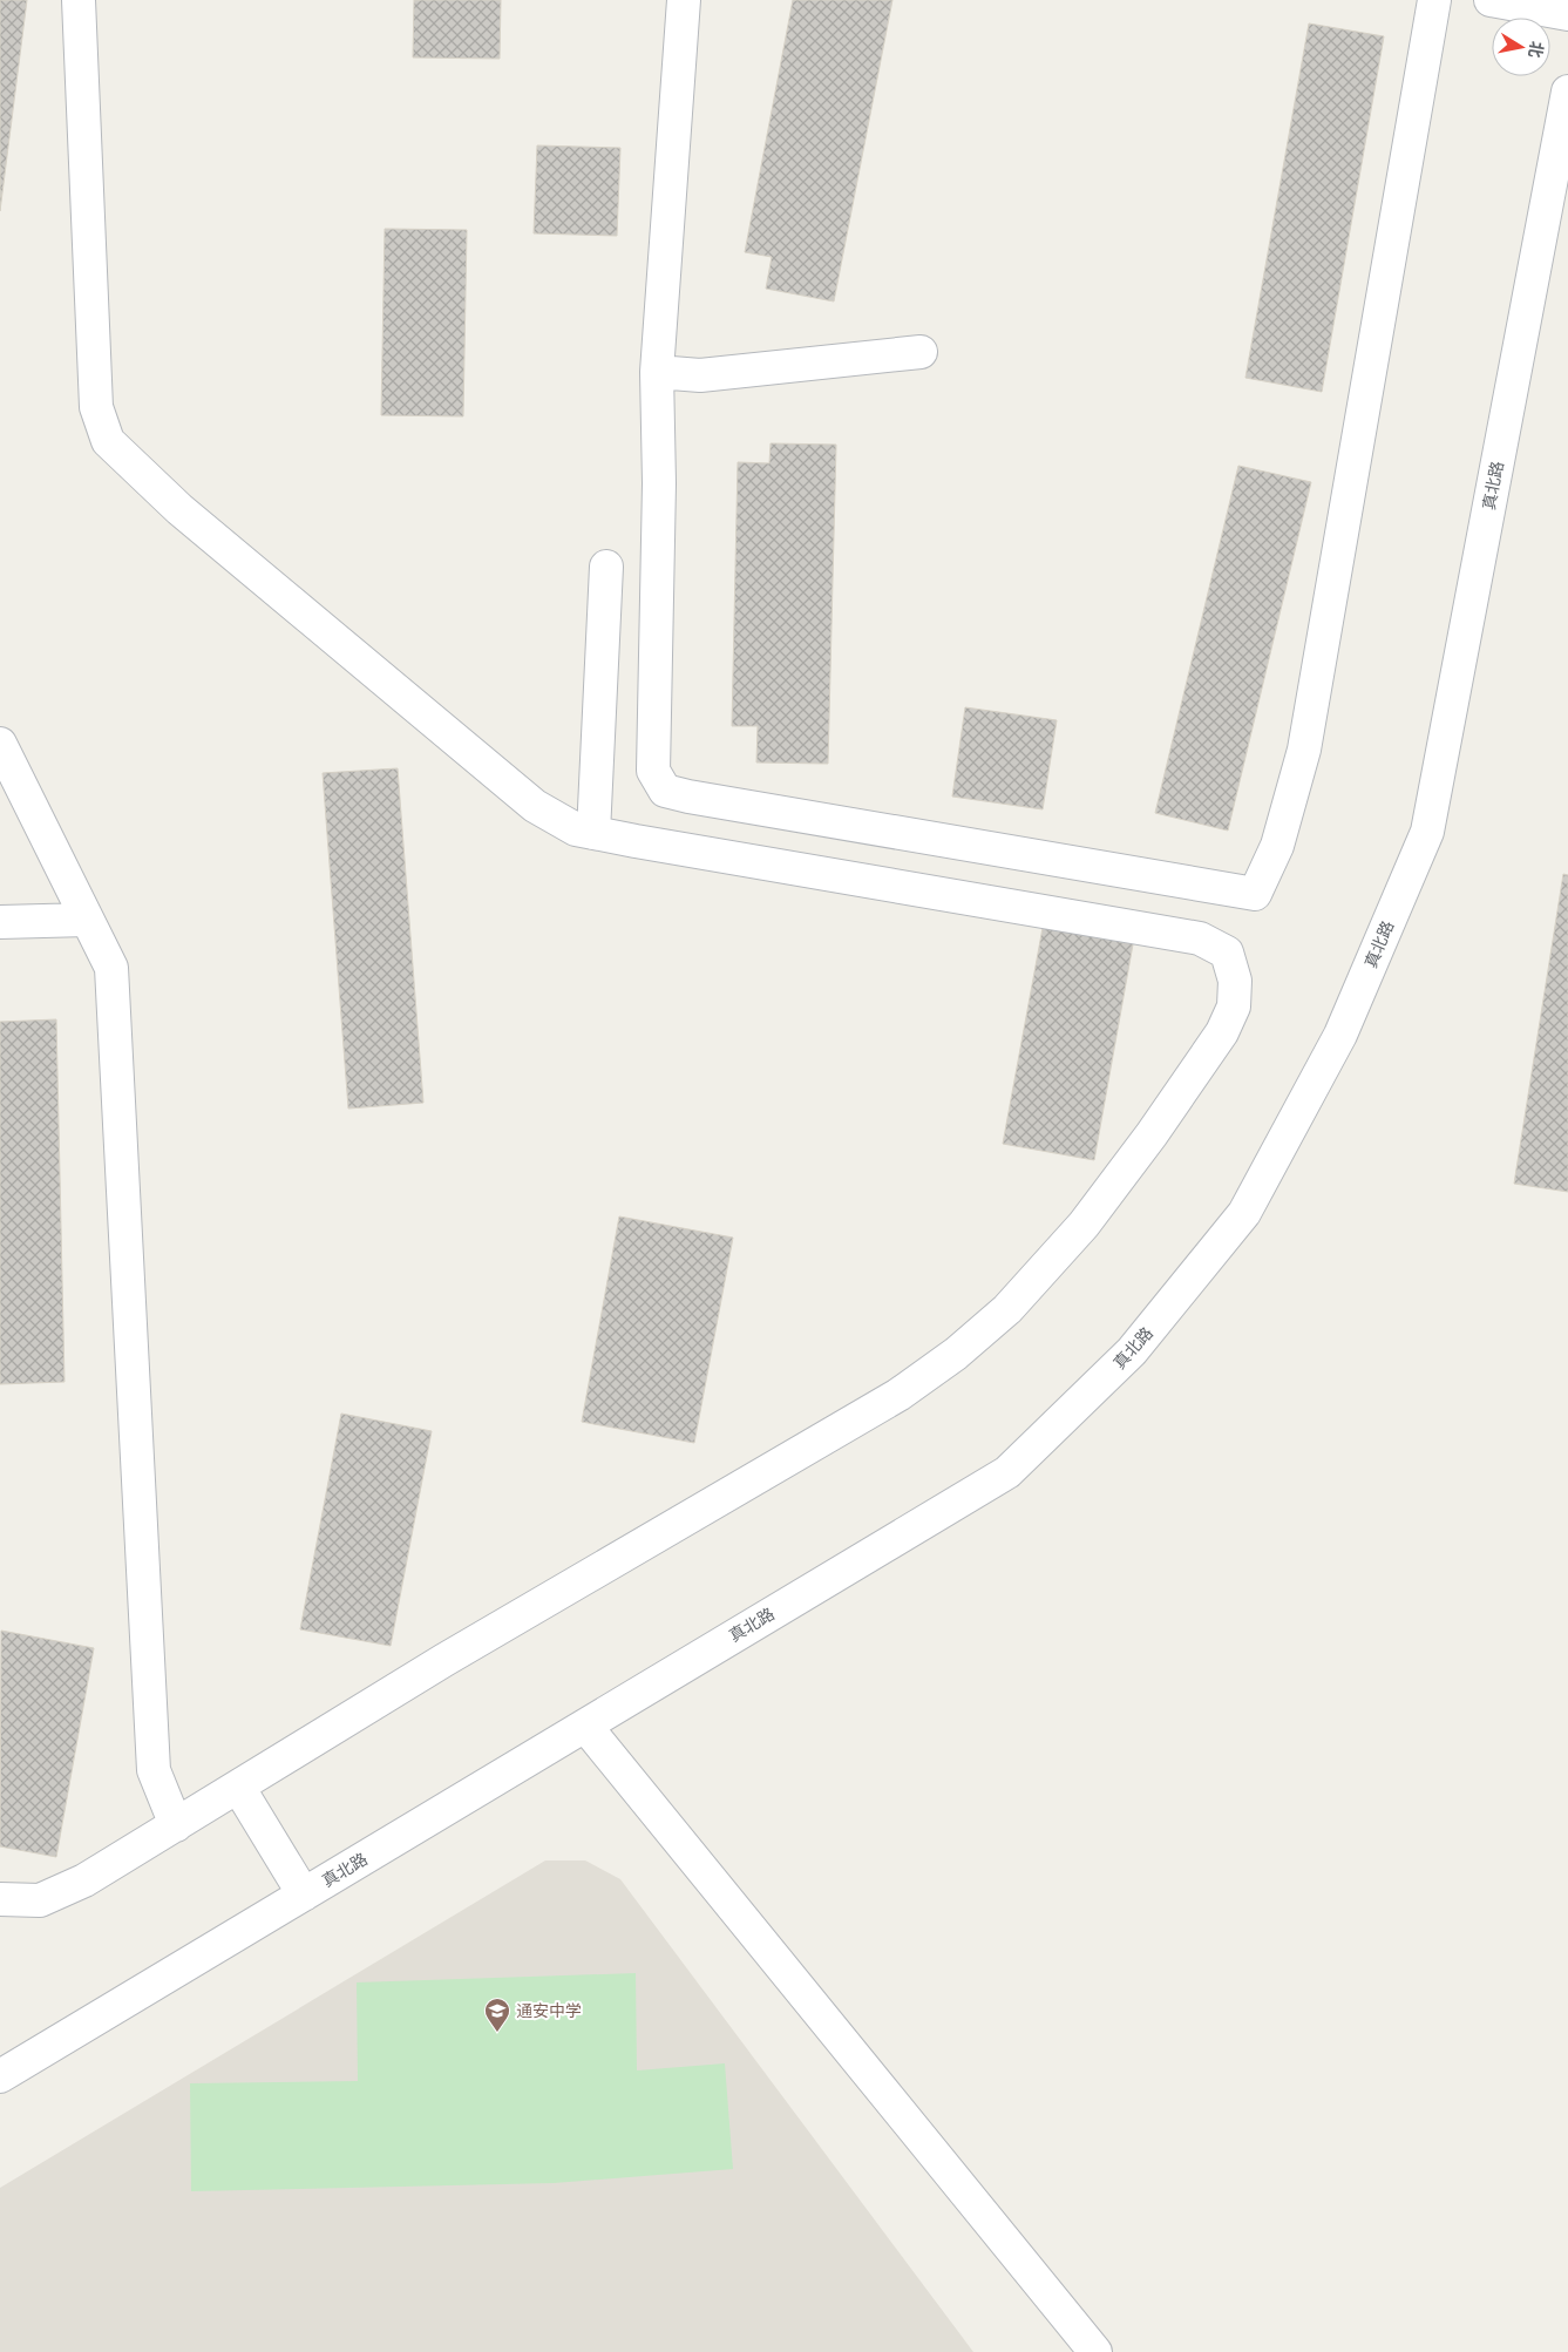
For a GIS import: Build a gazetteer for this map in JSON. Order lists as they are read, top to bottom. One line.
{"streets":{"street":["真北路"]},"places":{"school or university":["通安中学"]},"north":"right"}
